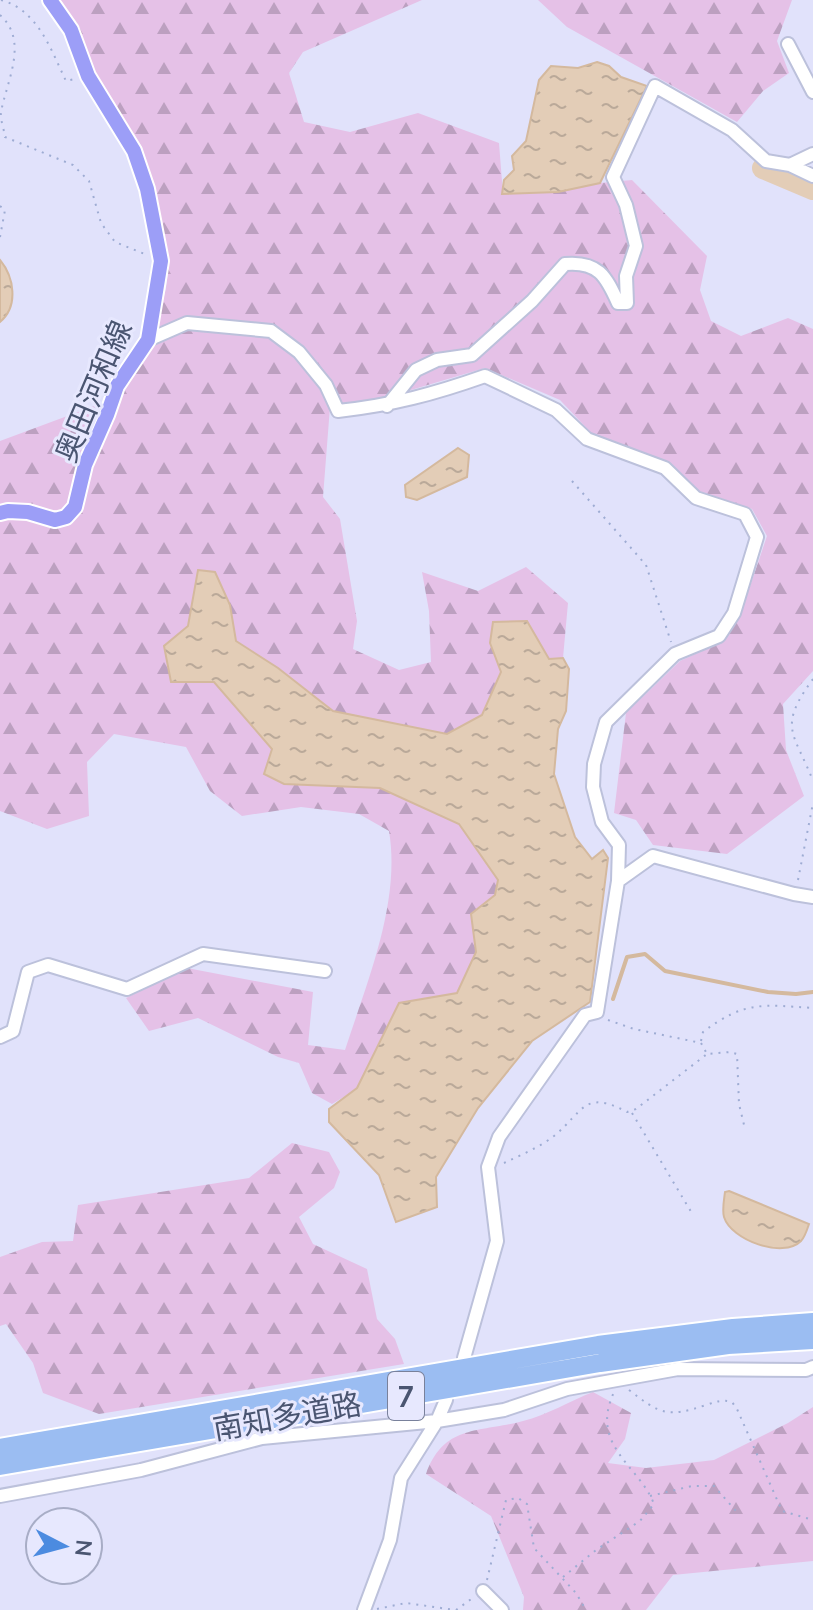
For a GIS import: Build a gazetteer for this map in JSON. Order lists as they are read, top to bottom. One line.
{"streets":{"highway":["7","南知多道路"],"main road":["奥田河和線"]},"north":"right"}
